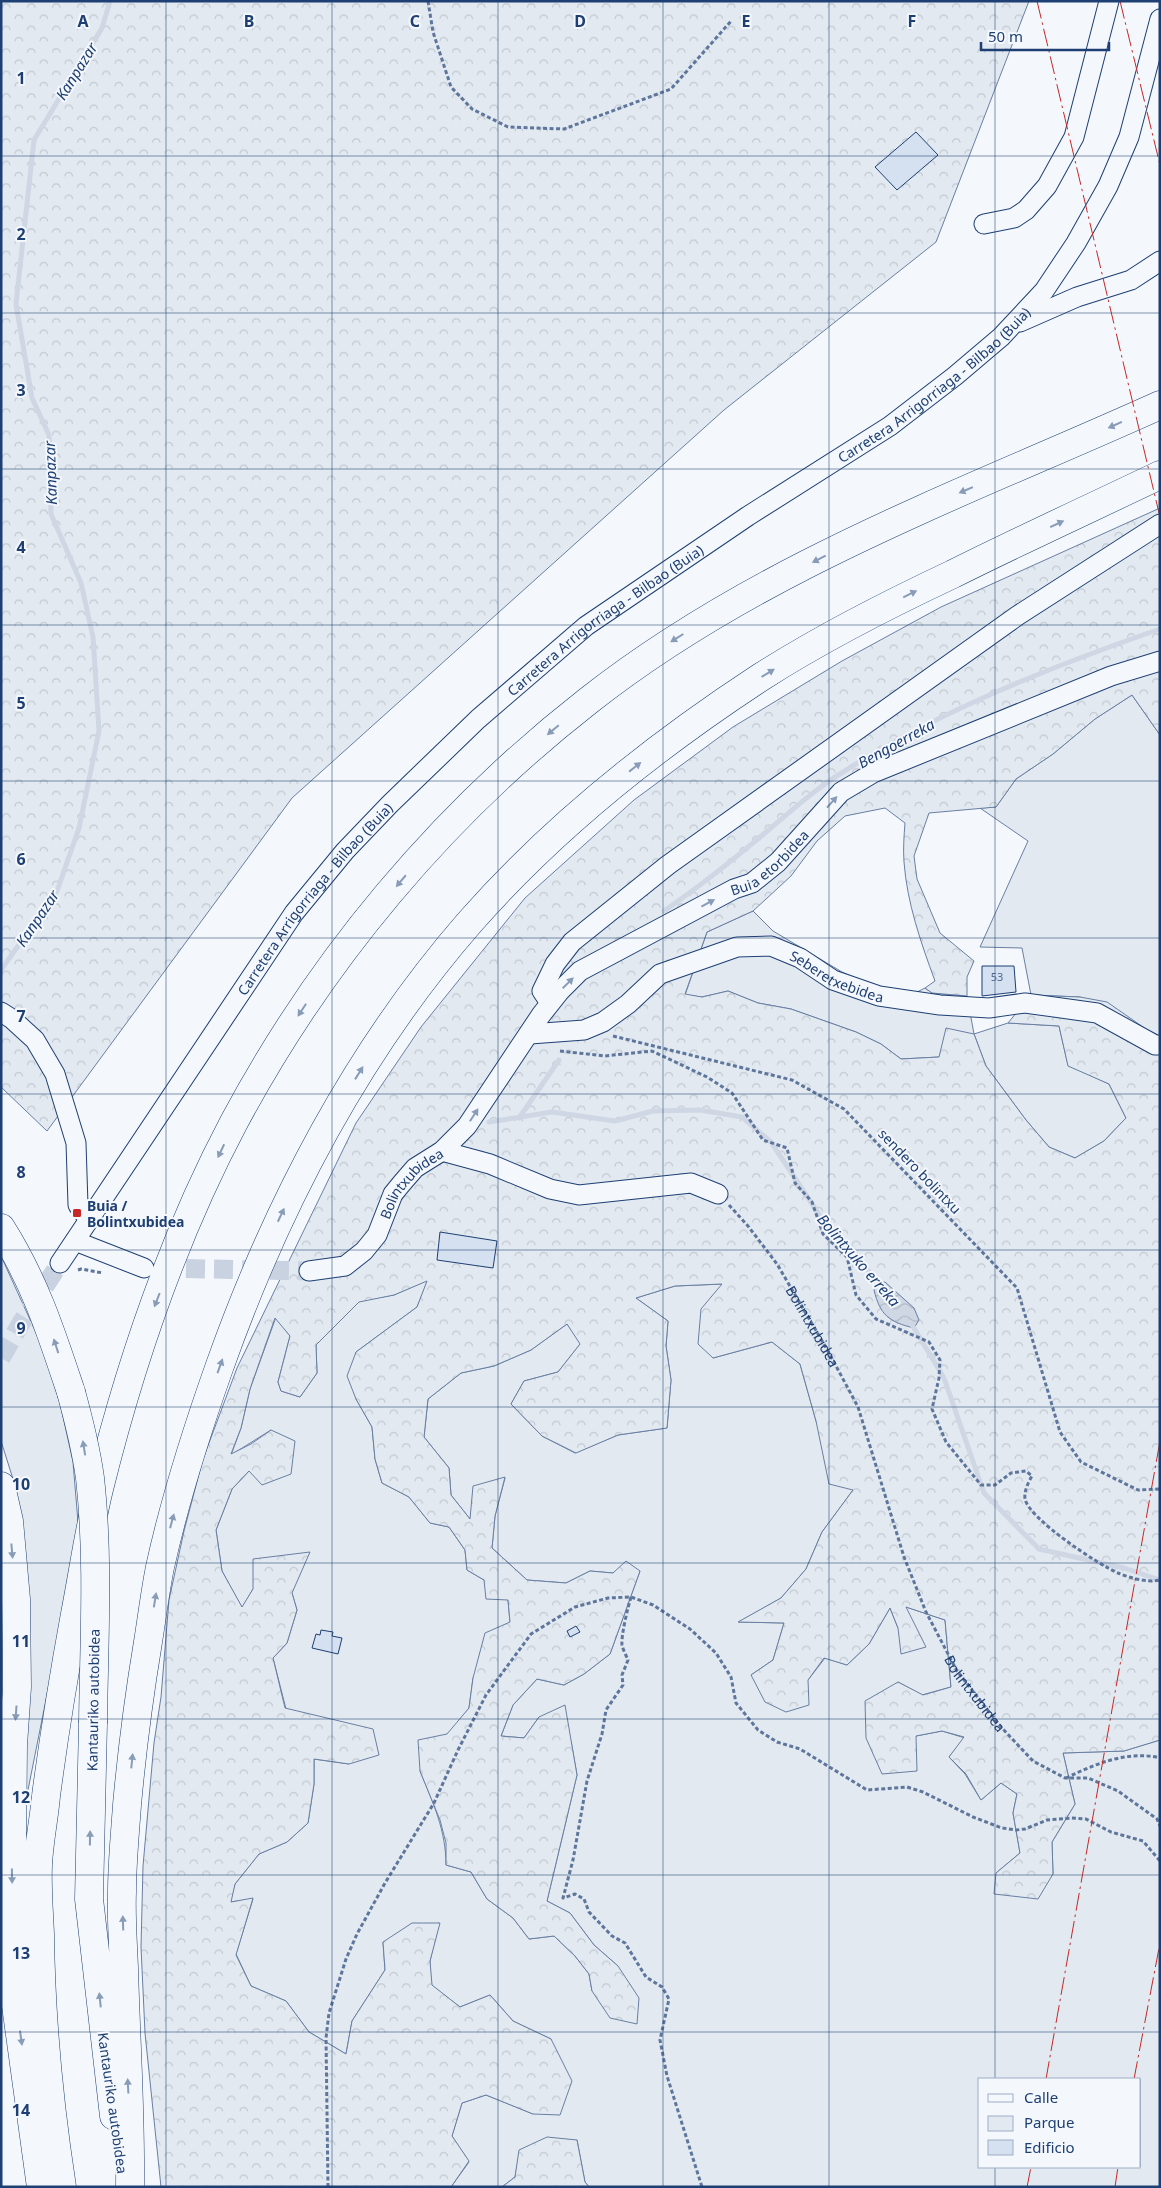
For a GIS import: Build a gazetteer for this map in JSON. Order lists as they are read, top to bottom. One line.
{"streets":{"highway":["Kantauriko autobidea"],"street":["Carretera Arrigorriaga - Bilbao (Buia)","Buia etorbidea","Seberetxebidea","Bolintxubidea"],"path":["sendero bolintxu"]},"crossings":[["Buia etorbidea","Seberetxebidea"],["Buia etorbidea","Bolintxubidea"]],"water":["Kanpazar","Bengoerreka","Bolintxuko erreka"],"places":{"transit":["Buia / Bolintxubidea"]},"house_numbers":["53"],"legend":["Calle","Parque","Edificio"],"scale_bar":"50 m","grid":{"columns":["A","B","C","D","E","F"],"rows":["1","2","3","4","5","6","7","8","9","10","11","12","13","14"]}}
